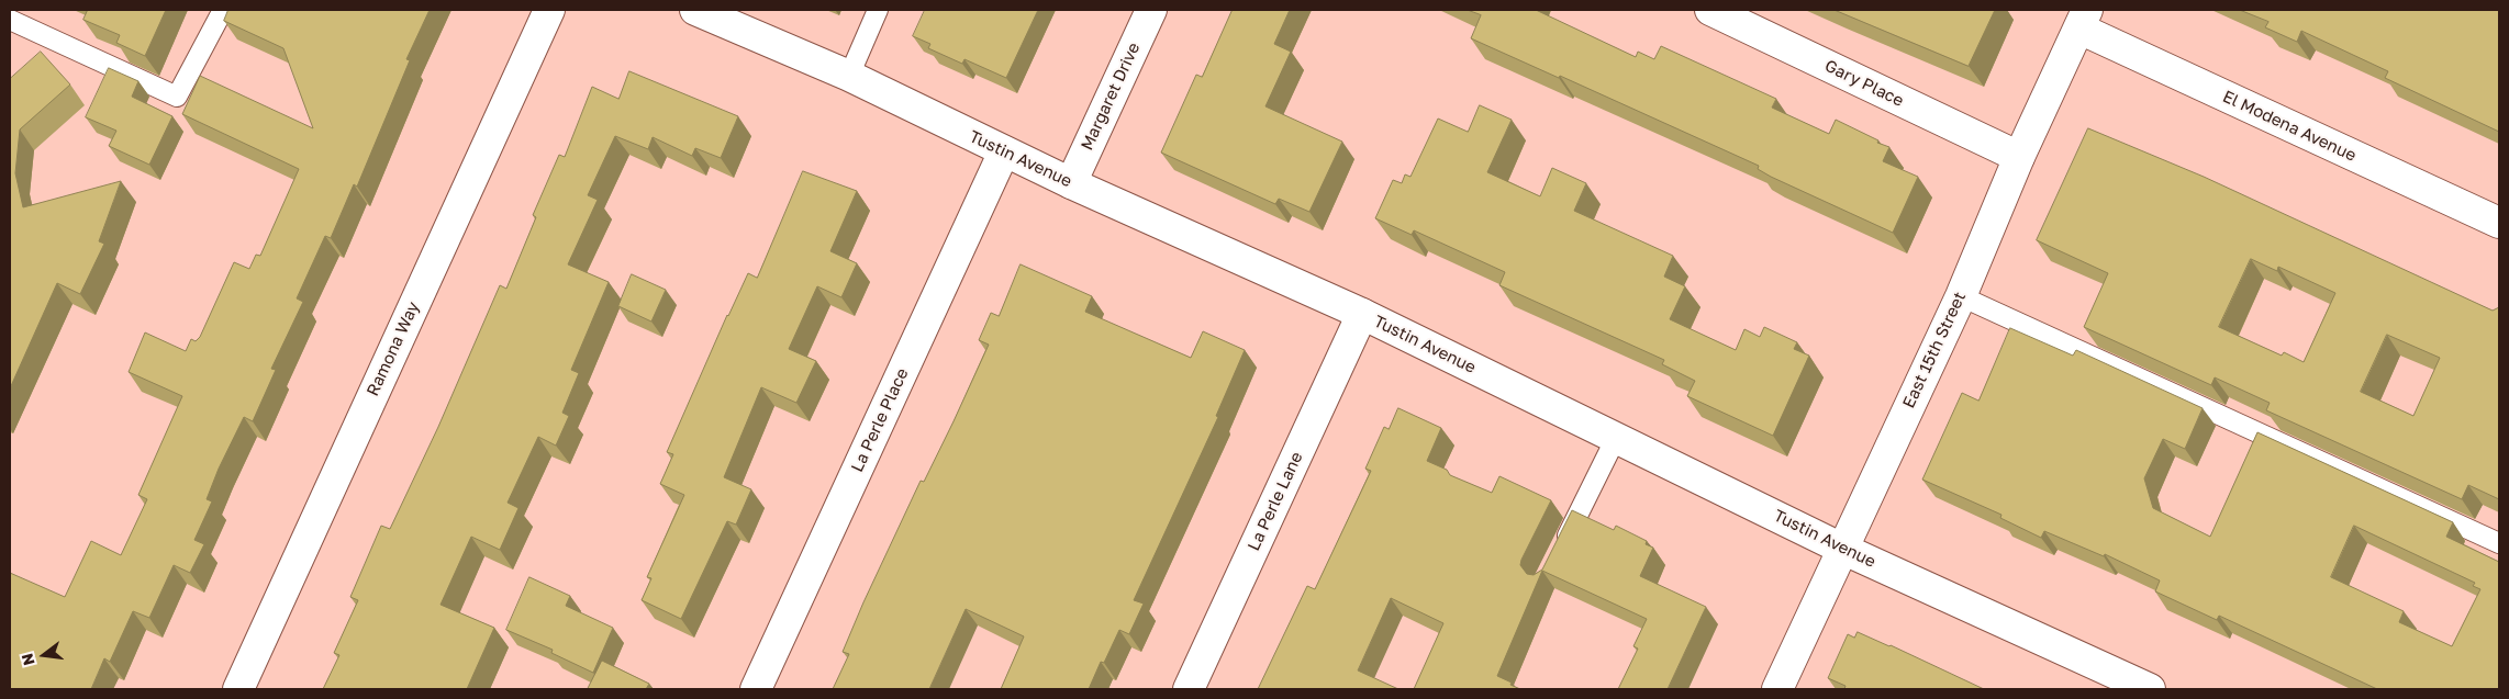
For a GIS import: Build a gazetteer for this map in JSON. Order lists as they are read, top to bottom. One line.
{"streets":{"street":["Gary Place","Margaret Drive","El Modena Avenue","Tustin Avenue","Ramona Way","East 15th Street","La Perle Place","La Perle Lane"]},"crossings":[["Gary Place","East 15th Street"],["Margaret Drive","Tustin Avenue"],["El Modena Avenue","East 15th Street"],["Tustin Avenue","East 15th Street"],["Tustin Avenue","La Perle Place"],["Tustin Avenue","La Perle Lane"]],"north":"left"}
